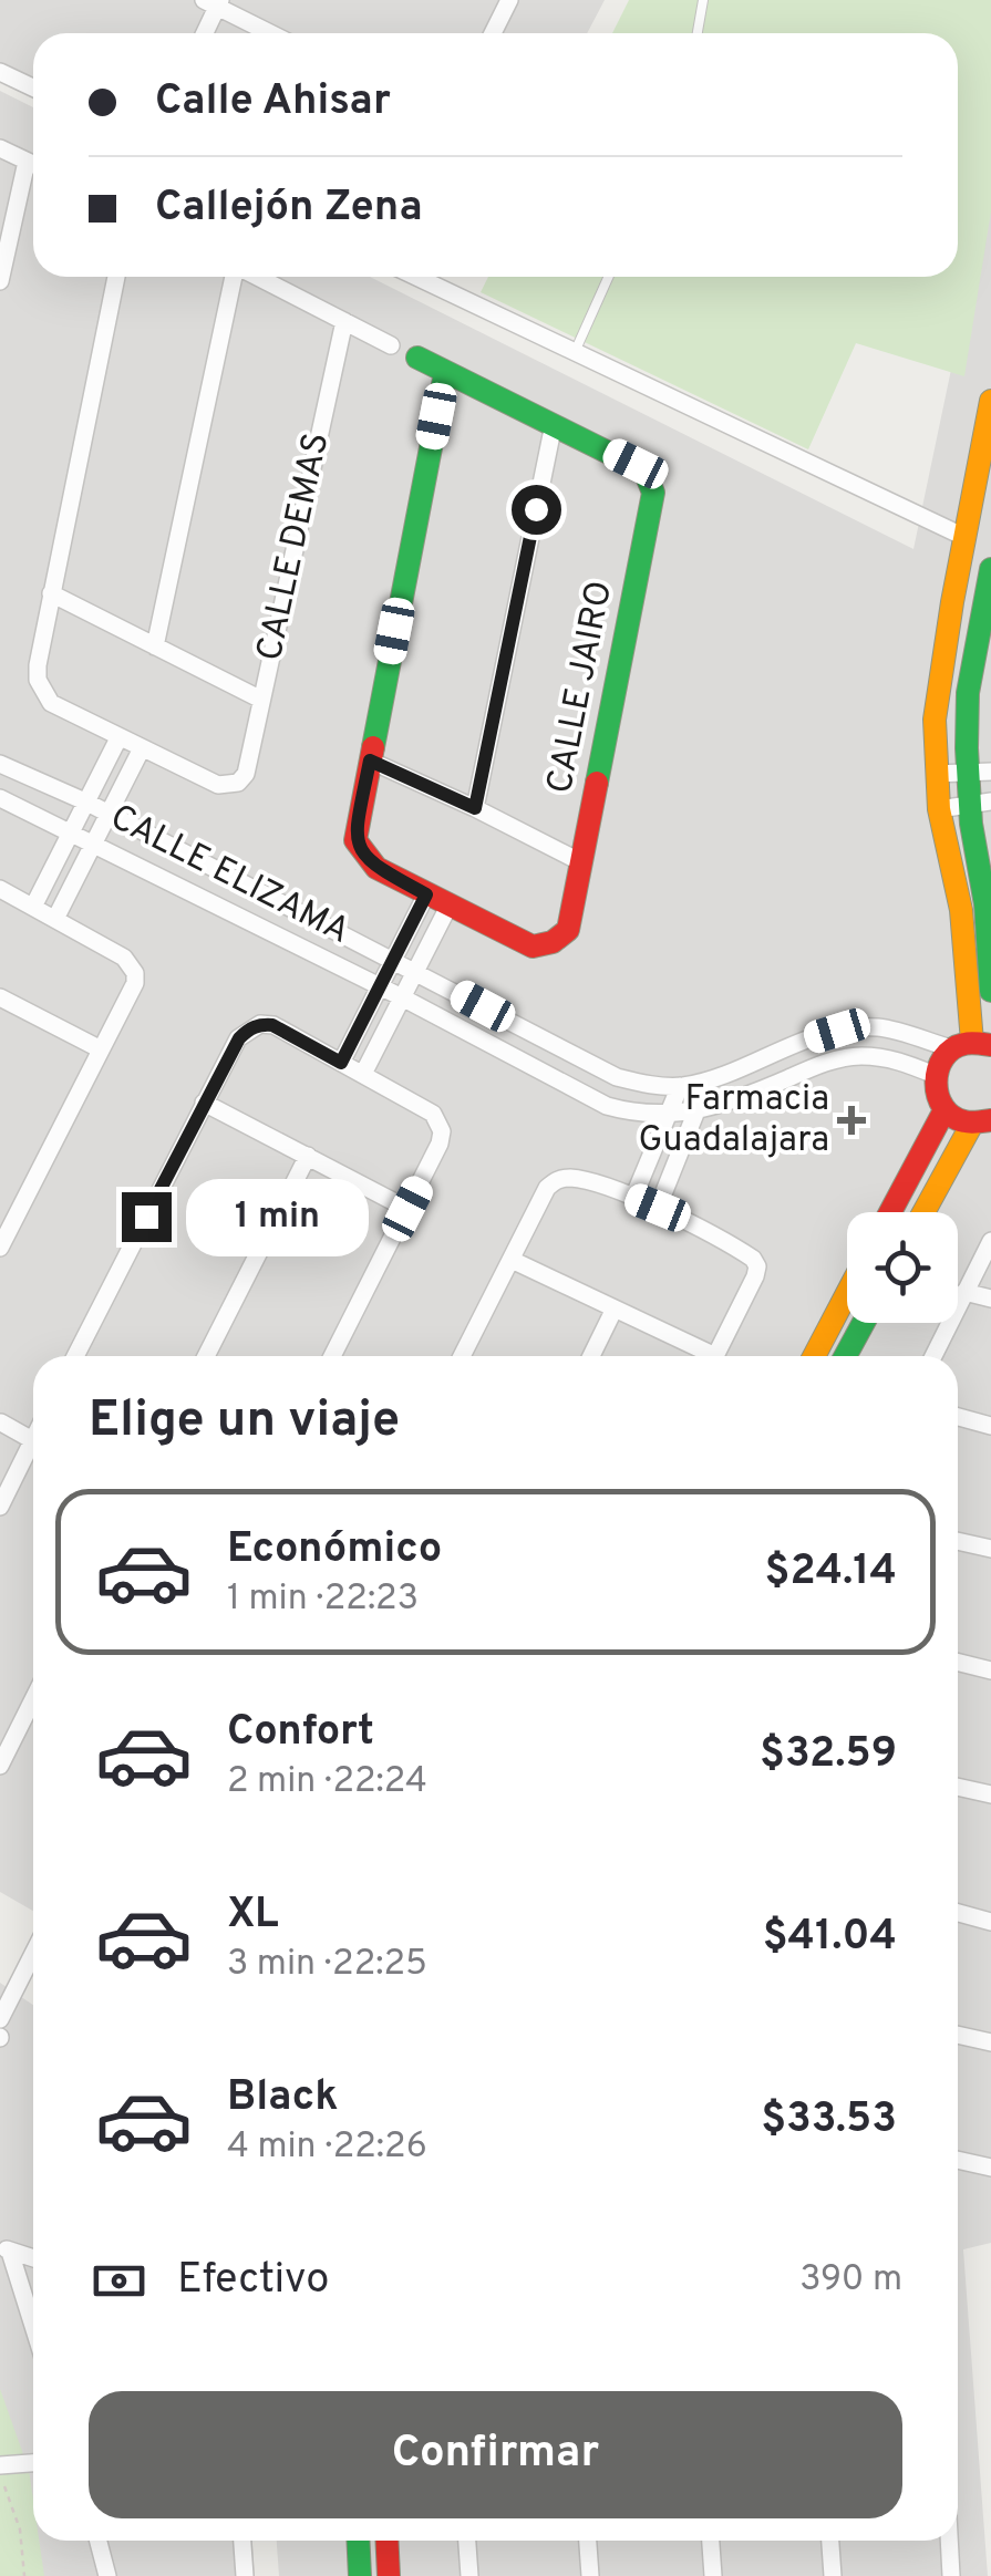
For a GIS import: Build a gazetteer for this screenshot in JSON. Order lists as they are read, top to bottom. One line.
{"streets":{"street":["CALLE DEMAS","CALLE JAIRO","CALLE ELIZAMA"]},"places":{"health":["Farmacia Guadalajara"]},"page":{"banner":["Calle Ahisar","Callejón Zena"],"bubble":"1 min","heading":"Elige un viaje","list":[{"name":"Económico","note":"1 min · 22:23","value":"$24.14"},{"name":"Confort","note":"2 min · 22:24","value":"$32.59"},{"name":"XL","note":"3 min · 22:25","value":"$41.04"},{"name":"Black","note":"4 min · 22:26","value":"$33.53"}],"pay":["Efectivo","390 m"],"buttons":"Confirmar"}}
